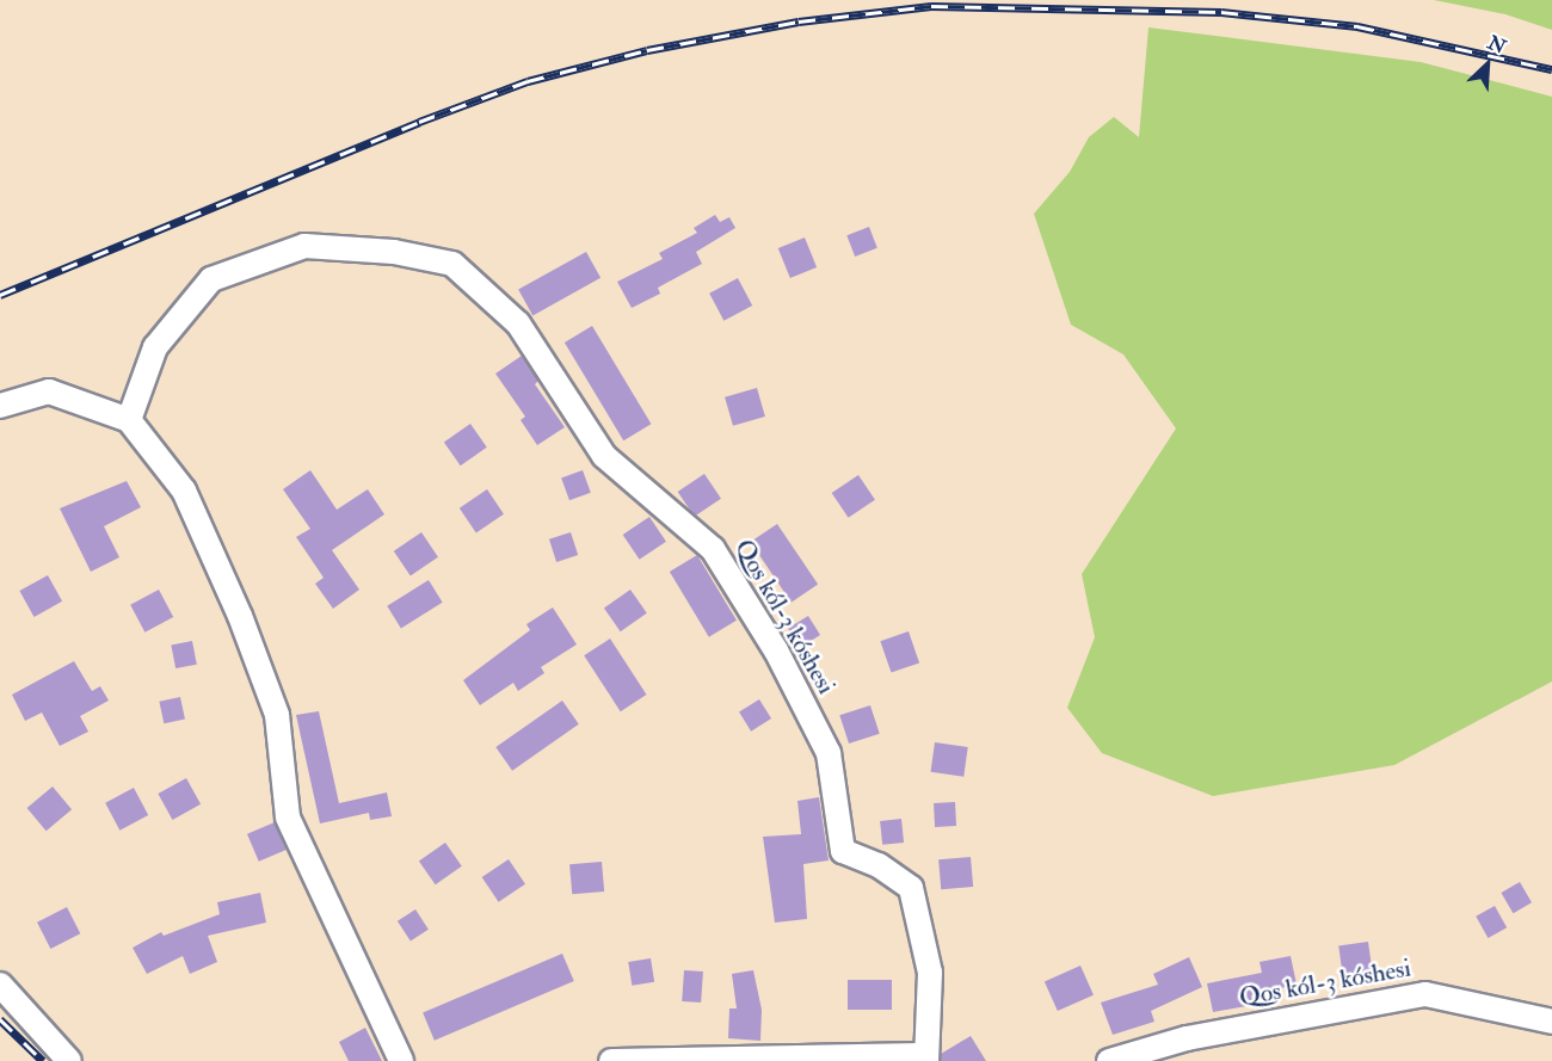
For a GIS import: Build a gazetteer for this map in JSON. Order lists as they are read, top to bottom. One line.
{"streets":{"street":["Qos kól-3 kóshesi"]},"north":"top right"}
